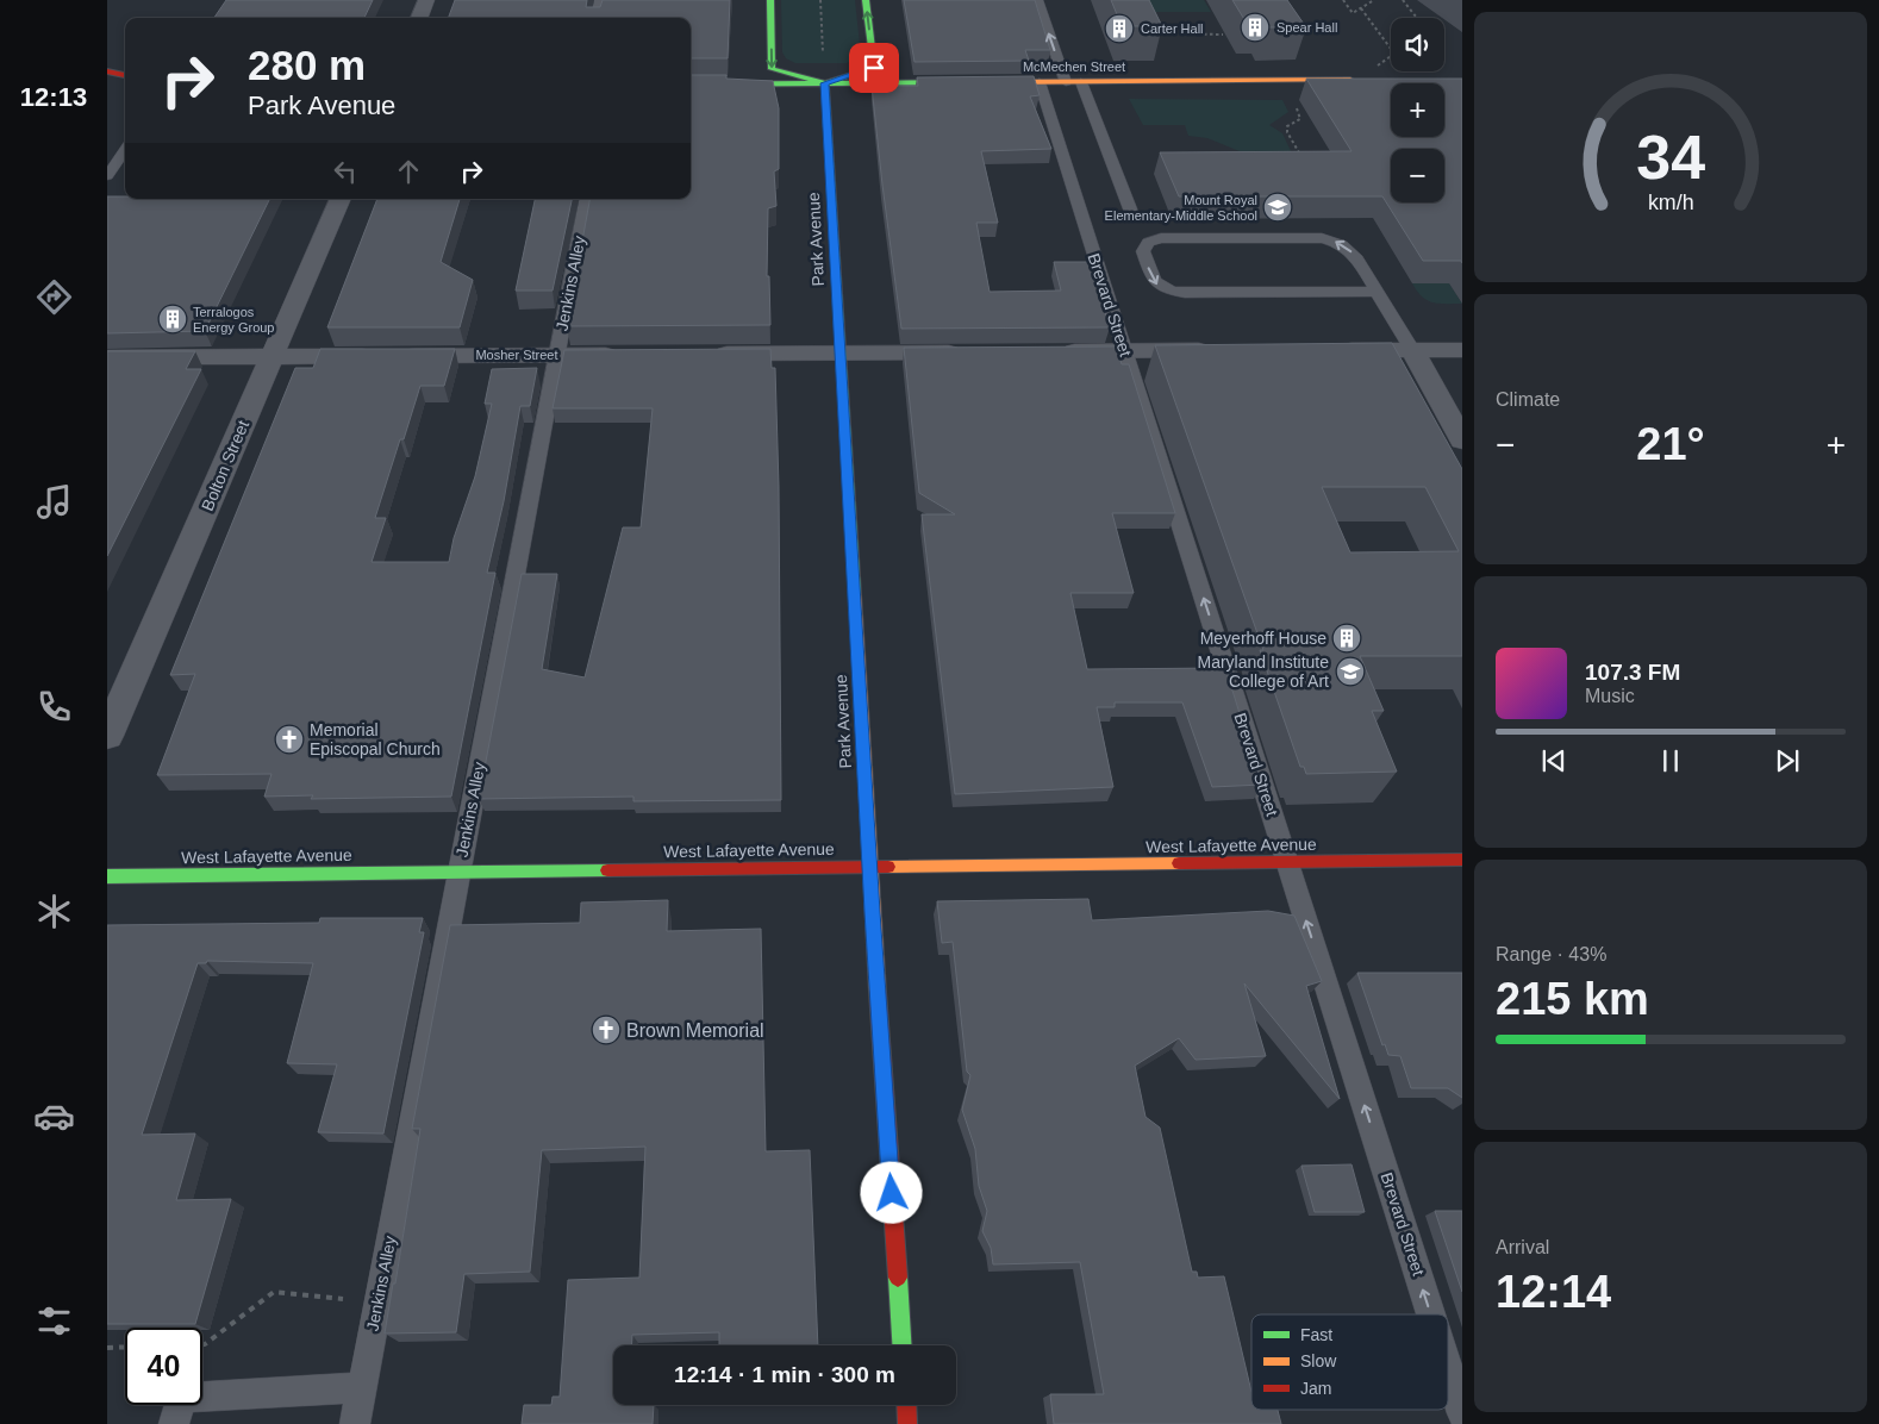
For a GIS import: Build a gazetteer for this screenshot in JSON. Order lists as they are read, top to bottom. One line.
{"streets":{"street":["McMechen Street","Park Avenue","Mosher Street","Bolton Street","West Lafayette Avenue"],"lane":["Jenkins Alley","Brevard Street"]},"crossings":[["McMechen Street","Park Avenue"],["McMechen Street","Brevard Street"],["Park Avenue","West Lafayette Avenue"],["Jenkins Alley","Mosher Street"],["Jenkins Alley","West Lafayette Avenue"],["Brevard Street","West Lafayette Avenue"],["Mosher Street","Bolton Street"]],"one_way":["Brevard Street"],"places":{"building":["Spear Hall","Carter Hall","Terralogos Energy Group","Meyerhoff House"],"school or university":["Mount Royal Elementary-Middle School","Maryland Institute College of Art"],"church":["Memorial Episcopal Church","Brown Memorial"]},"legend":["Fast","Slow","Jam"],"page":{"tabs":"12:13","map_buttons":["+","−"],"turn":["280 m","Park Avenue"],"tile":["Climate",["Range · 43%","215 km"],["Arrival","12:14"]],"heat":["−","21°","+"],"song":["107.3 FM","Music"],"limit":"40","trip":"12:14 · 1 min · 300 m","gauge":["34","km/h"]}}
